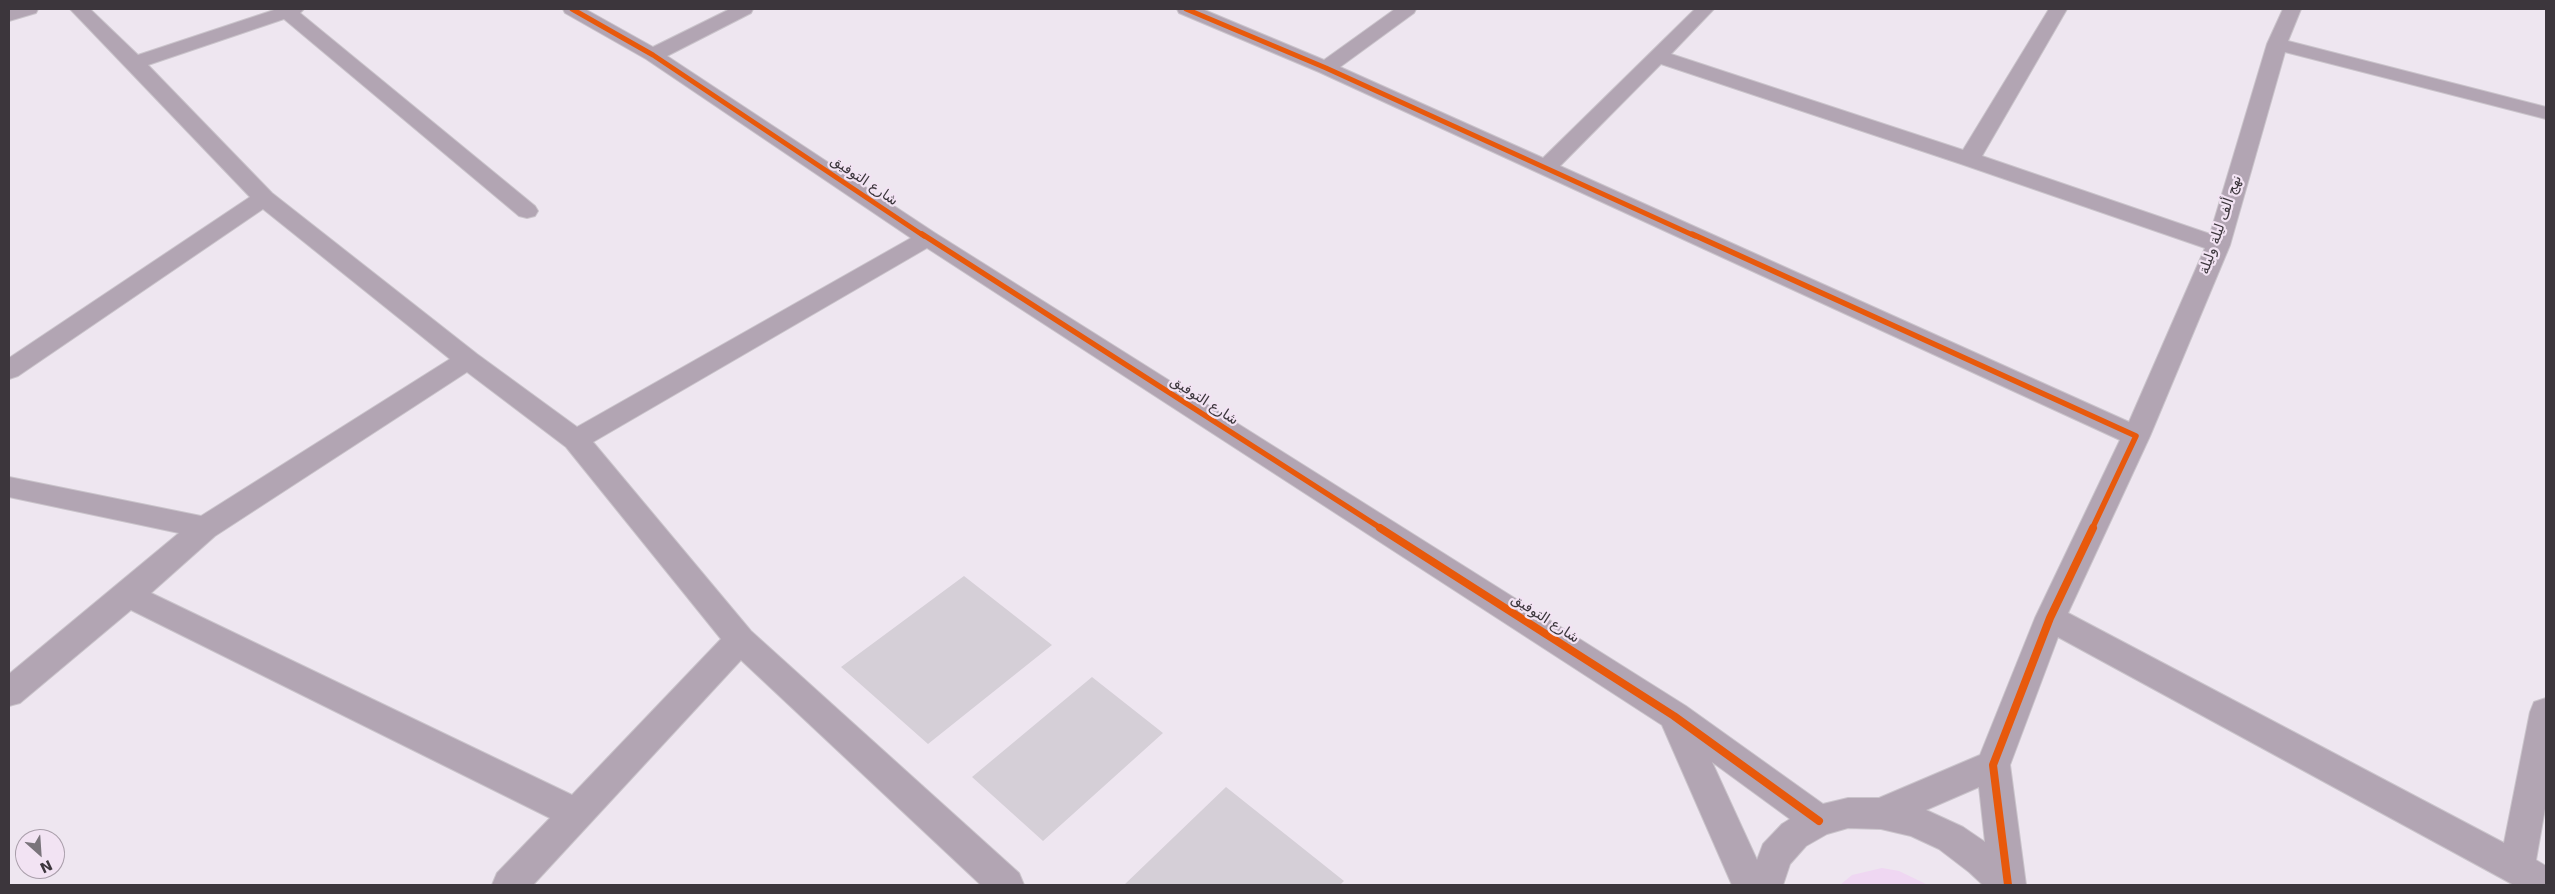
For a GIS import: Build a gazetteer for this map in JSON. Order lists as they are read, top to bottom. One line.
{"streets":{"street":["شارع التوفيق","نهج ألف ليلة وليلة"]},"north":"bottom right"}
